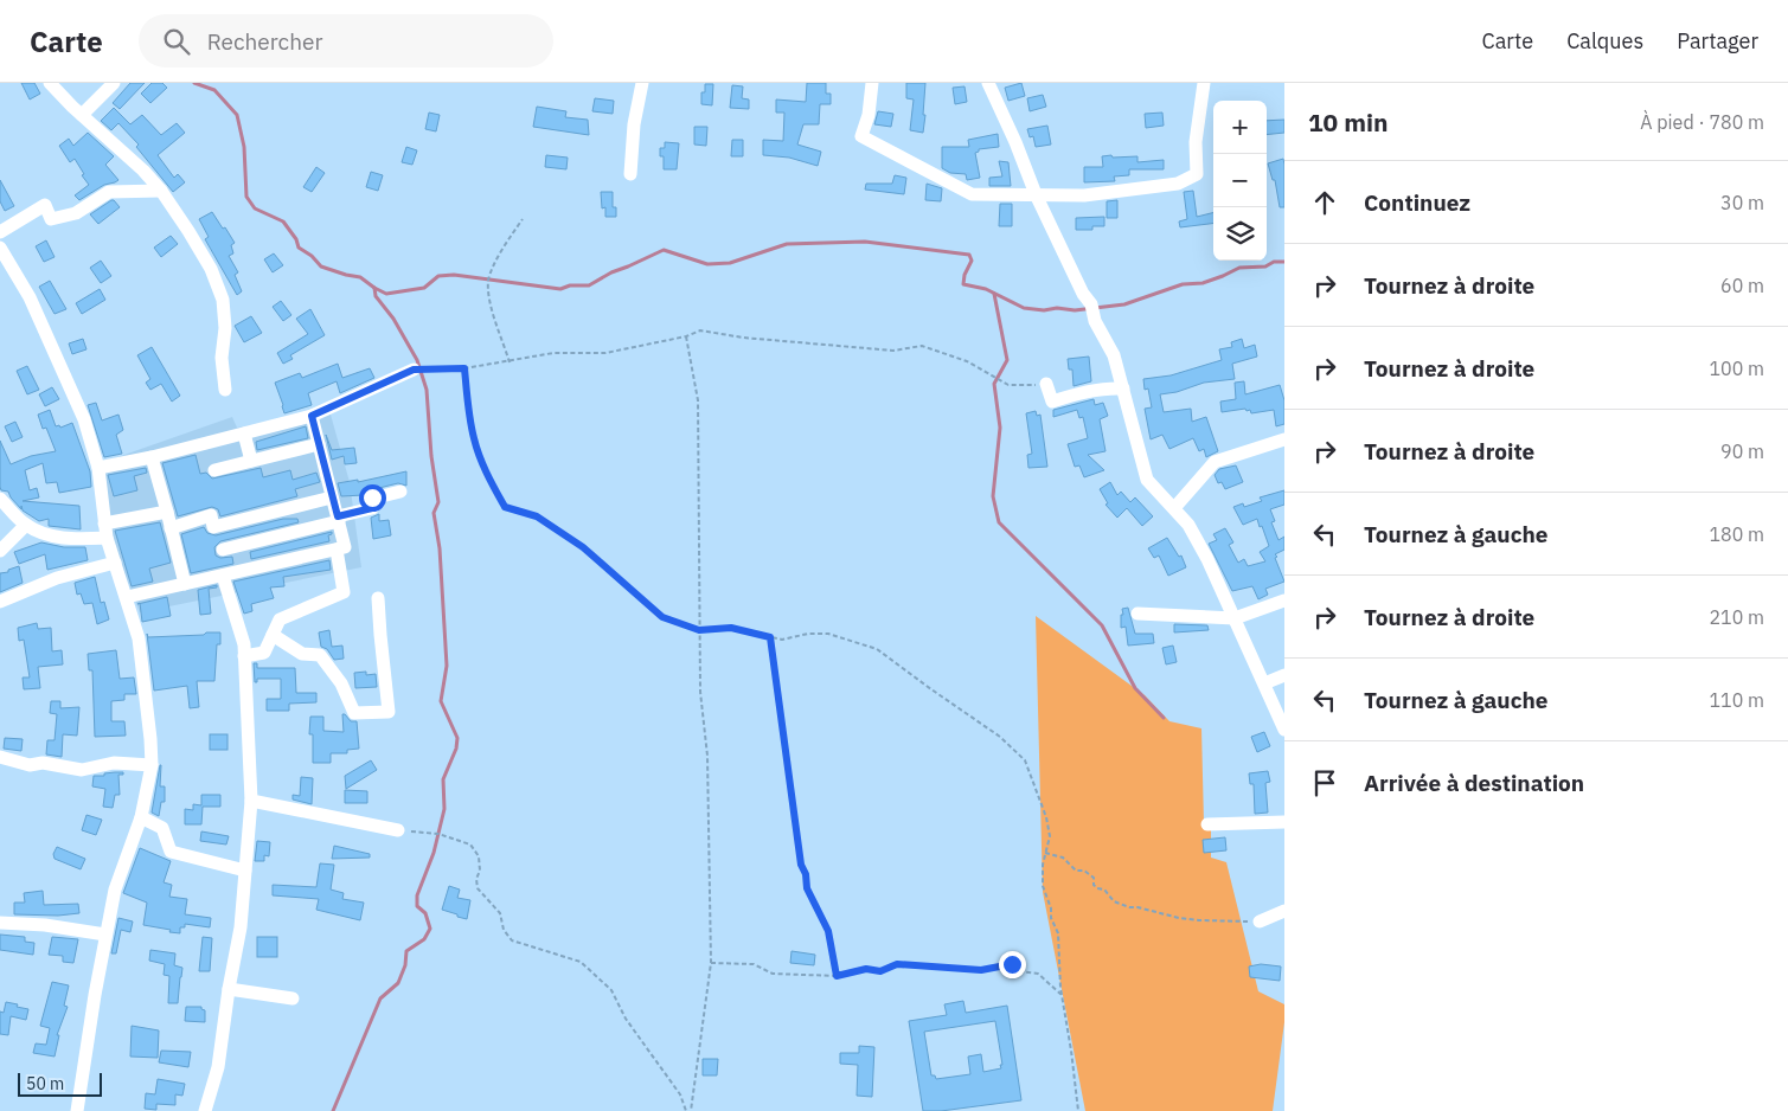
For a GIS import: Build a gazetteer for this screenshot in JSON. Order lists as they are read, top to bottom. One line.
{"scale_bar":"50 m","page":{"header":"Carte","search":"Rechercher","nav":["Carte","Calques","Partager"],"heading":["10 min","À pied · 780 m"],"map_buttons":["+","−"],"list":[["Continuez","30 m"],["Tournez à droite","60 m"],["Tournez à droite","100 m"],["Tournez à droite","90 m"],["Tournez à gauche","180 m"],["Tournez à droite","210 m"],["Tournez à gauche","110 m"],"Arrivée à destination"],"scale":"50 m"}}
